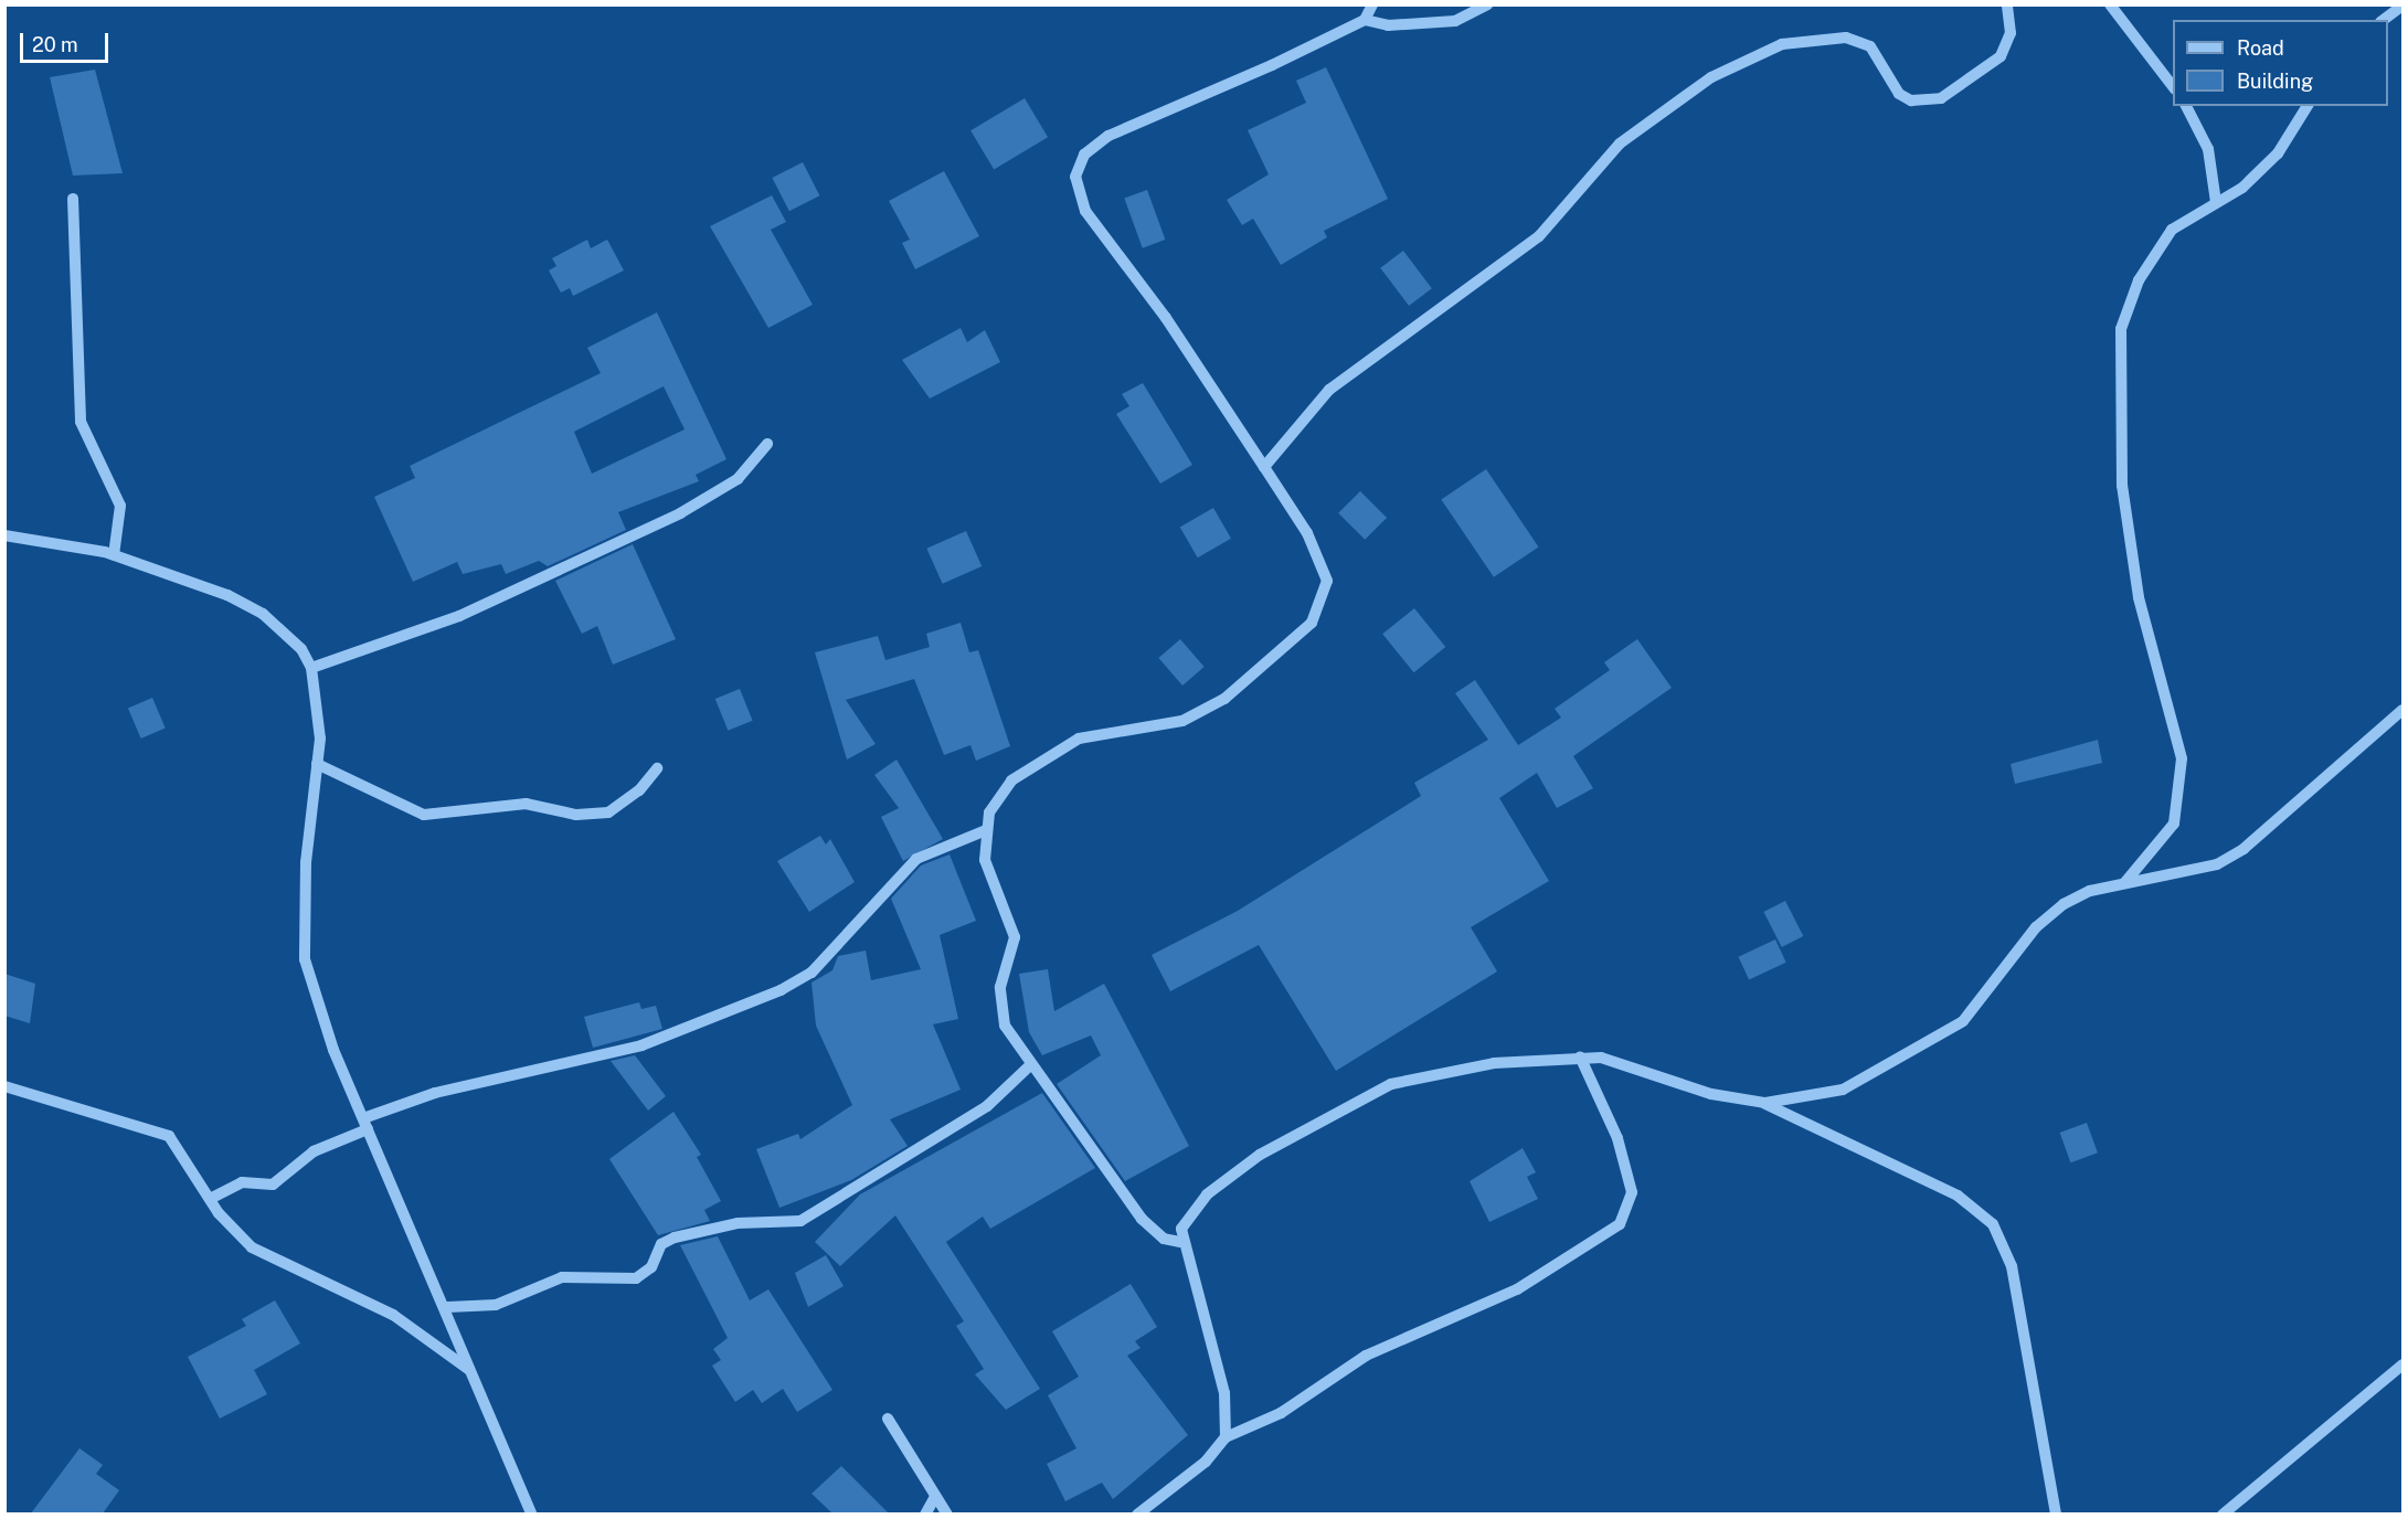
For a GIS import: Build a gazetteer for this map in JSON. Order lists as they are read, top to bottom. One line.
{"legend":["Road","Building"],"scale_bar":"20 m"}
